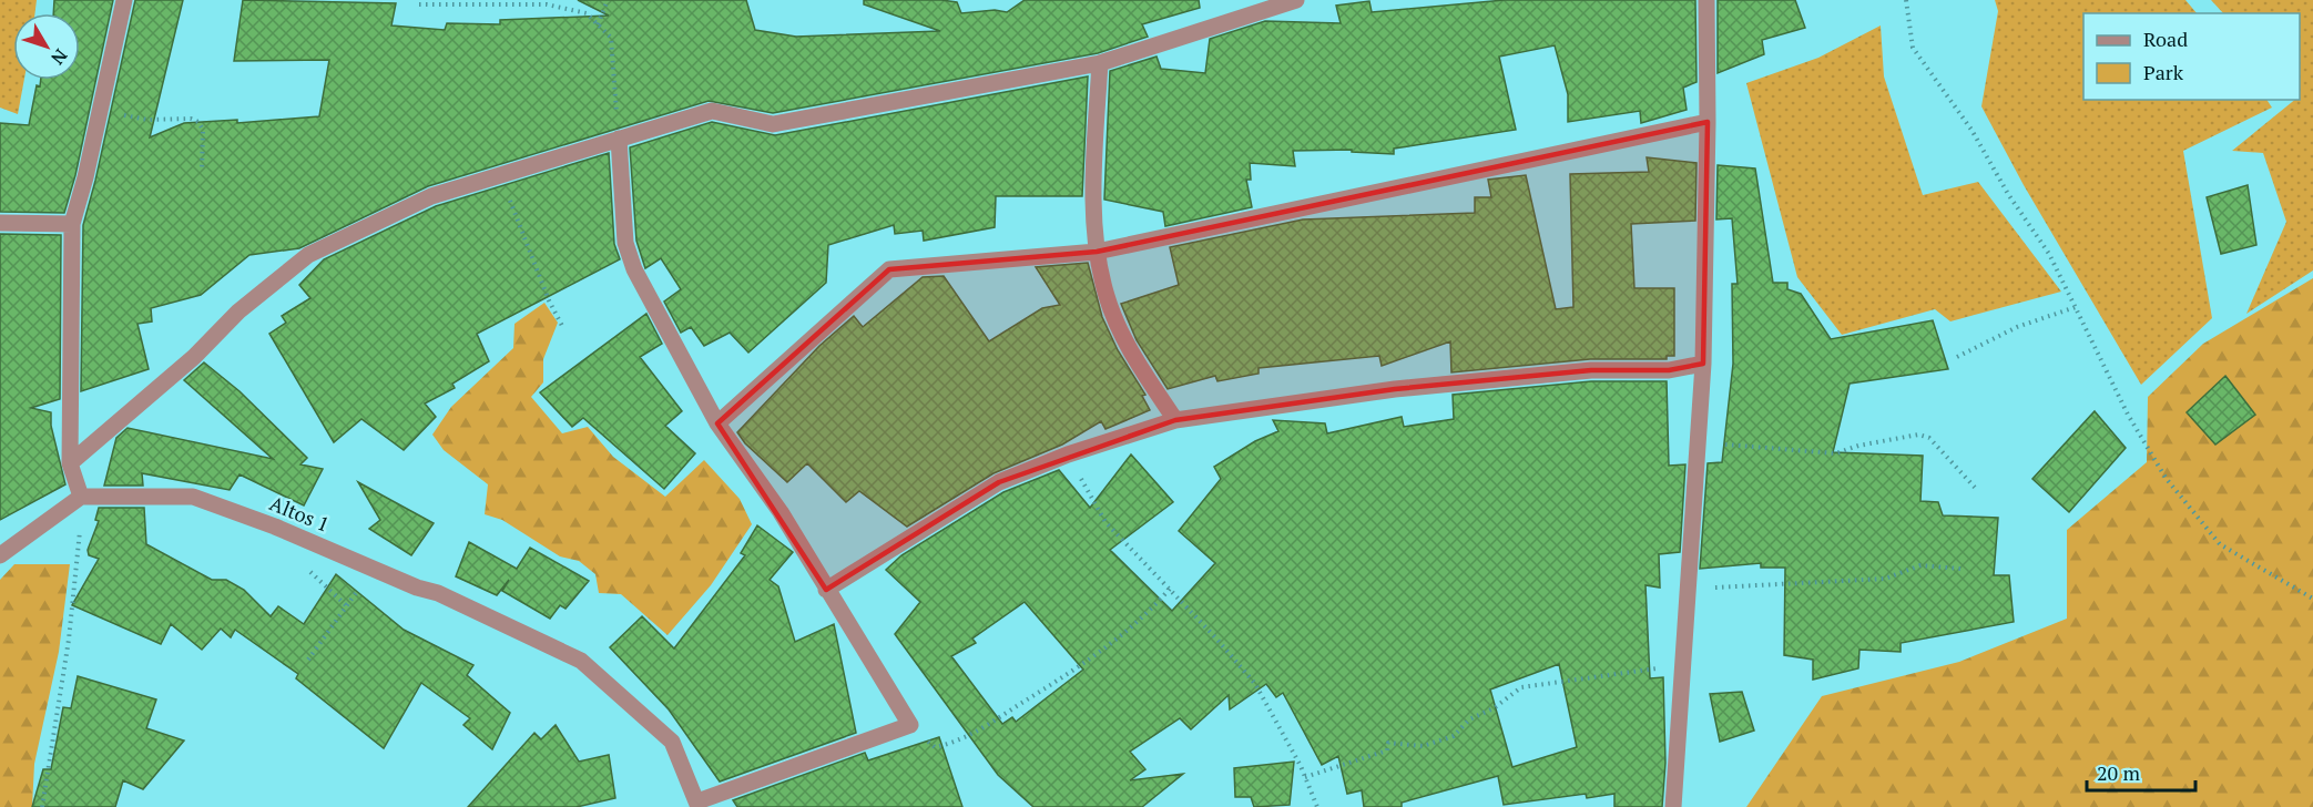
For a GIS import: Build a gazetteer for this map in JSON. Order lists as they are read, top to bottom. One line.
{"streets":{"street":["Altos 1"]},"legend":["Road","Park"],"scale_bar":"20 m","north":"bottom right"}
